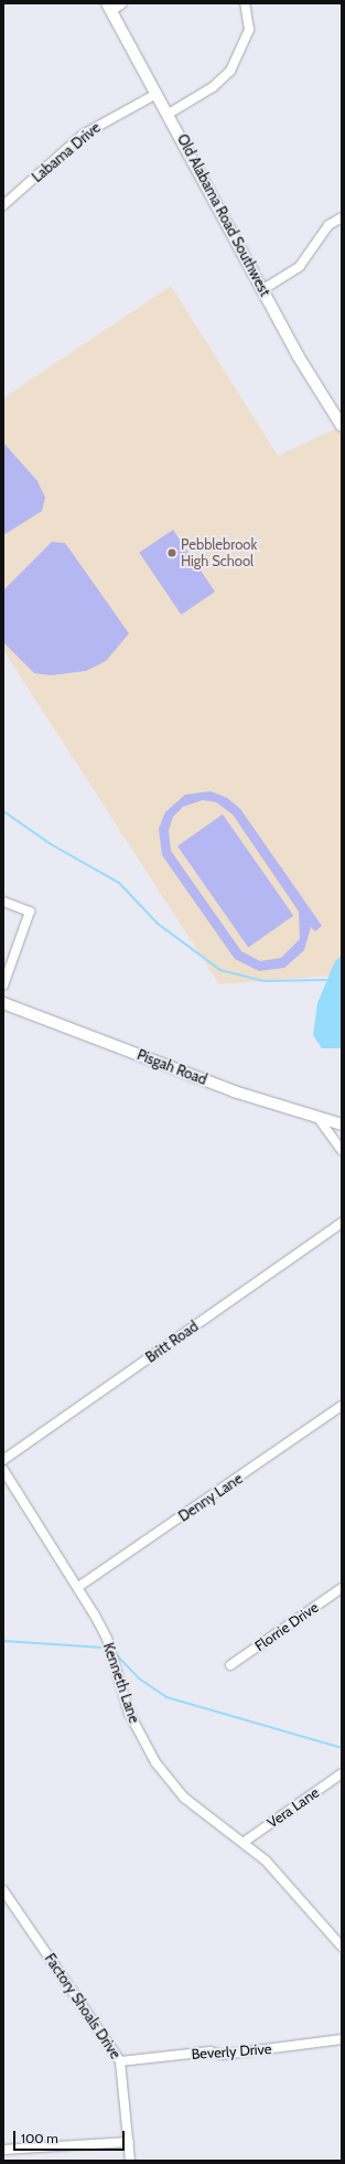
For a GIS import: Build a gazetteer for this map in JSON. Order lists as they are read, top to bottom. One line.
{"streets":{"street":["Labama Drive","Old Alabama Road Southwest","Pisgah Road","Britt Road","Denny Lane","Florrie Drive","Kenneth Lane","Vera Lane","Factory Shoals Drive","Beverly Drive"]},"crossings":[["Labama Drive","Old Alabama Road Southwest"],["Denny Lane","Kenneth Lane"],["Kenneth Lane","Vera Lane"],["Factory Shoals Drive","Beverly Drive"]],"places":["Pebblebrook High School"],"scale_bar":"100 m"}
